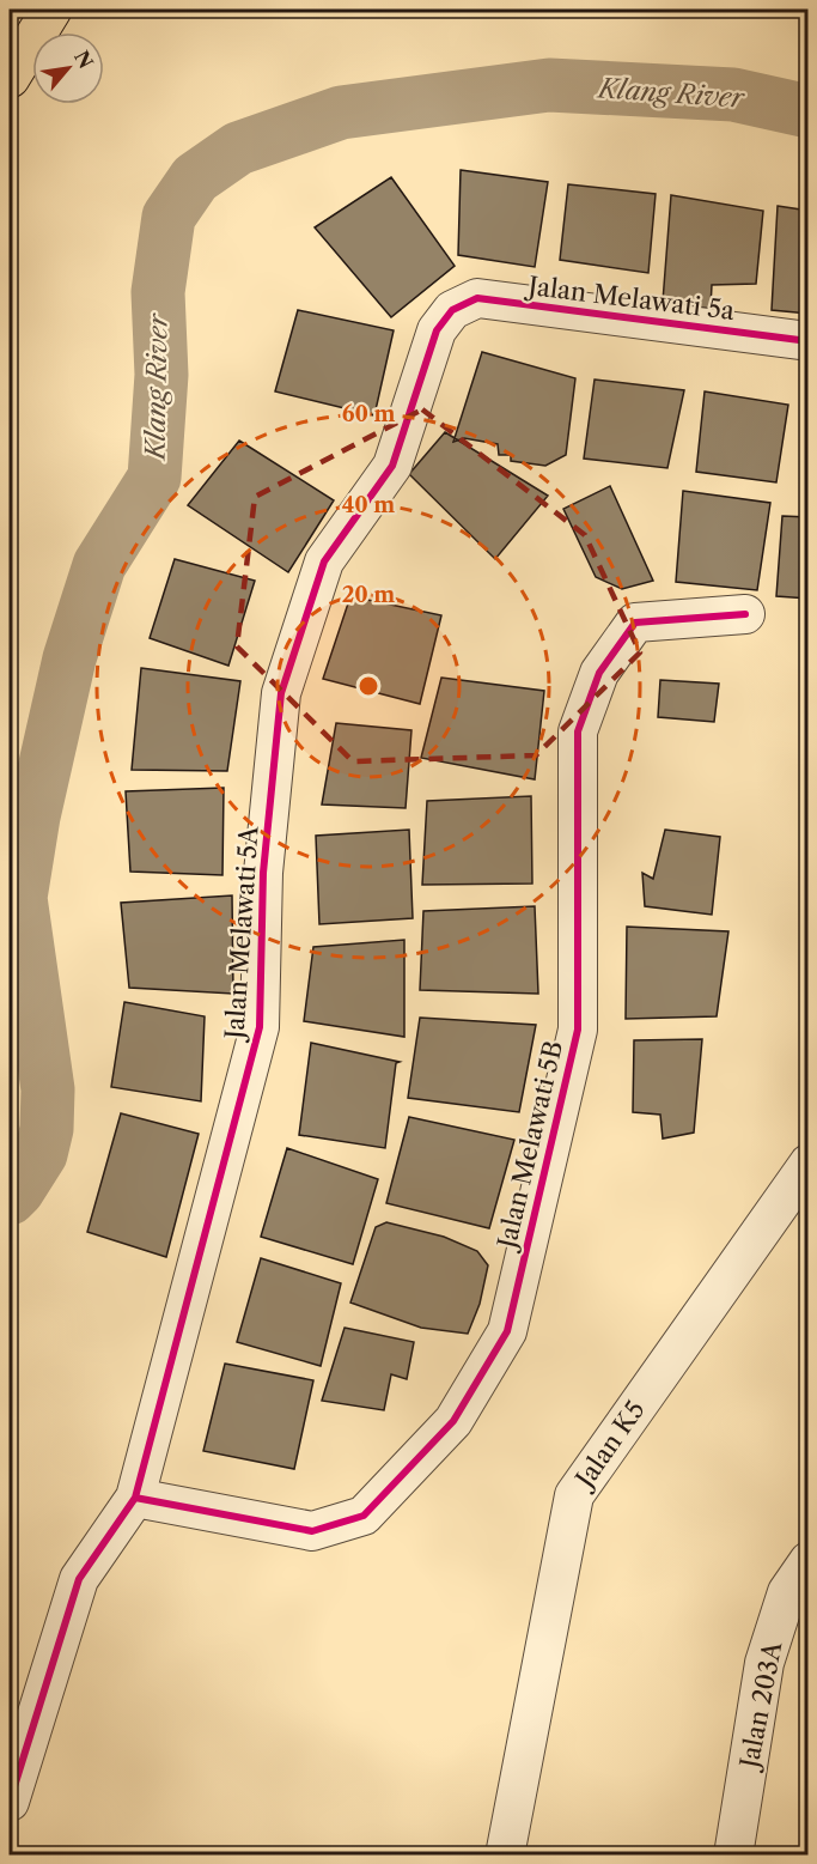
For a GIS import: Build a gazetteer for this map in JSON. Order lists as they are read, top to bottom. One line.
{"streets":{"street":["Jalan Melawati 5a","Jalan Melawati 5A","Jalan Melawati 5B","Jalan K5","Jalan 203A"]},"crossings":[["Jalan Melawati 5a","Jalan Melawati 5A"],["Jalan Melawati 5A","Jalan Melawati 5B"]],"water":["Klang River"],"north":"top right","rings":["60 m","40 m","20 m"]}
